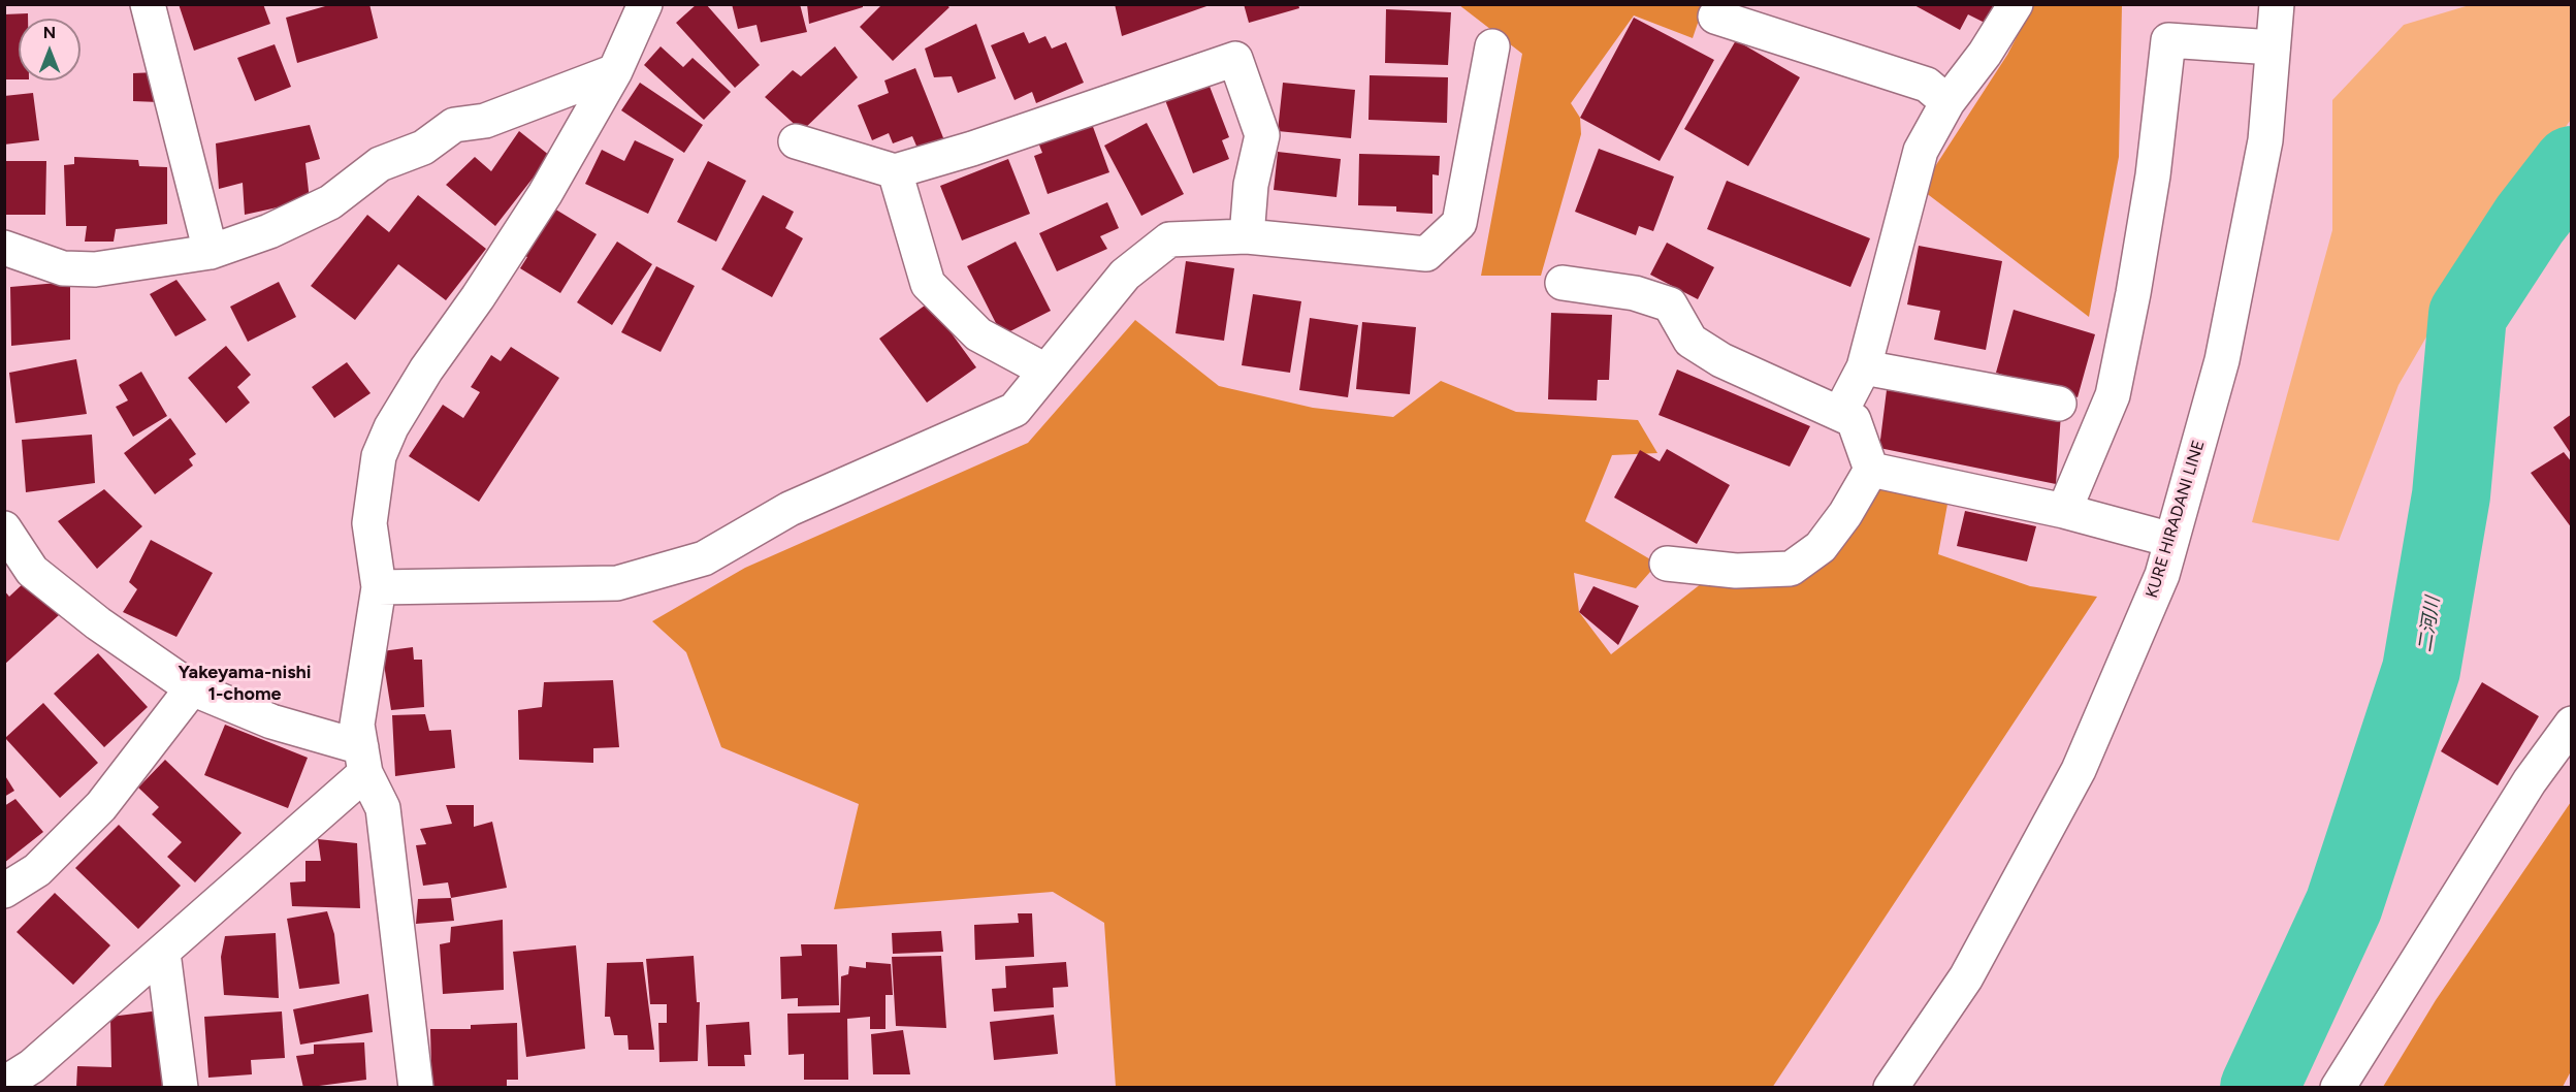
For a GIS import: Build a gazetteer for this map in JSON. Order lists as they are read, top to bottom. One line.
{"streets":{"street":["KURE HIRADANI LINE"]},"districts":["Yakeyama-nishi 1-chome"],"water":["二河川"],"north":"top"}
